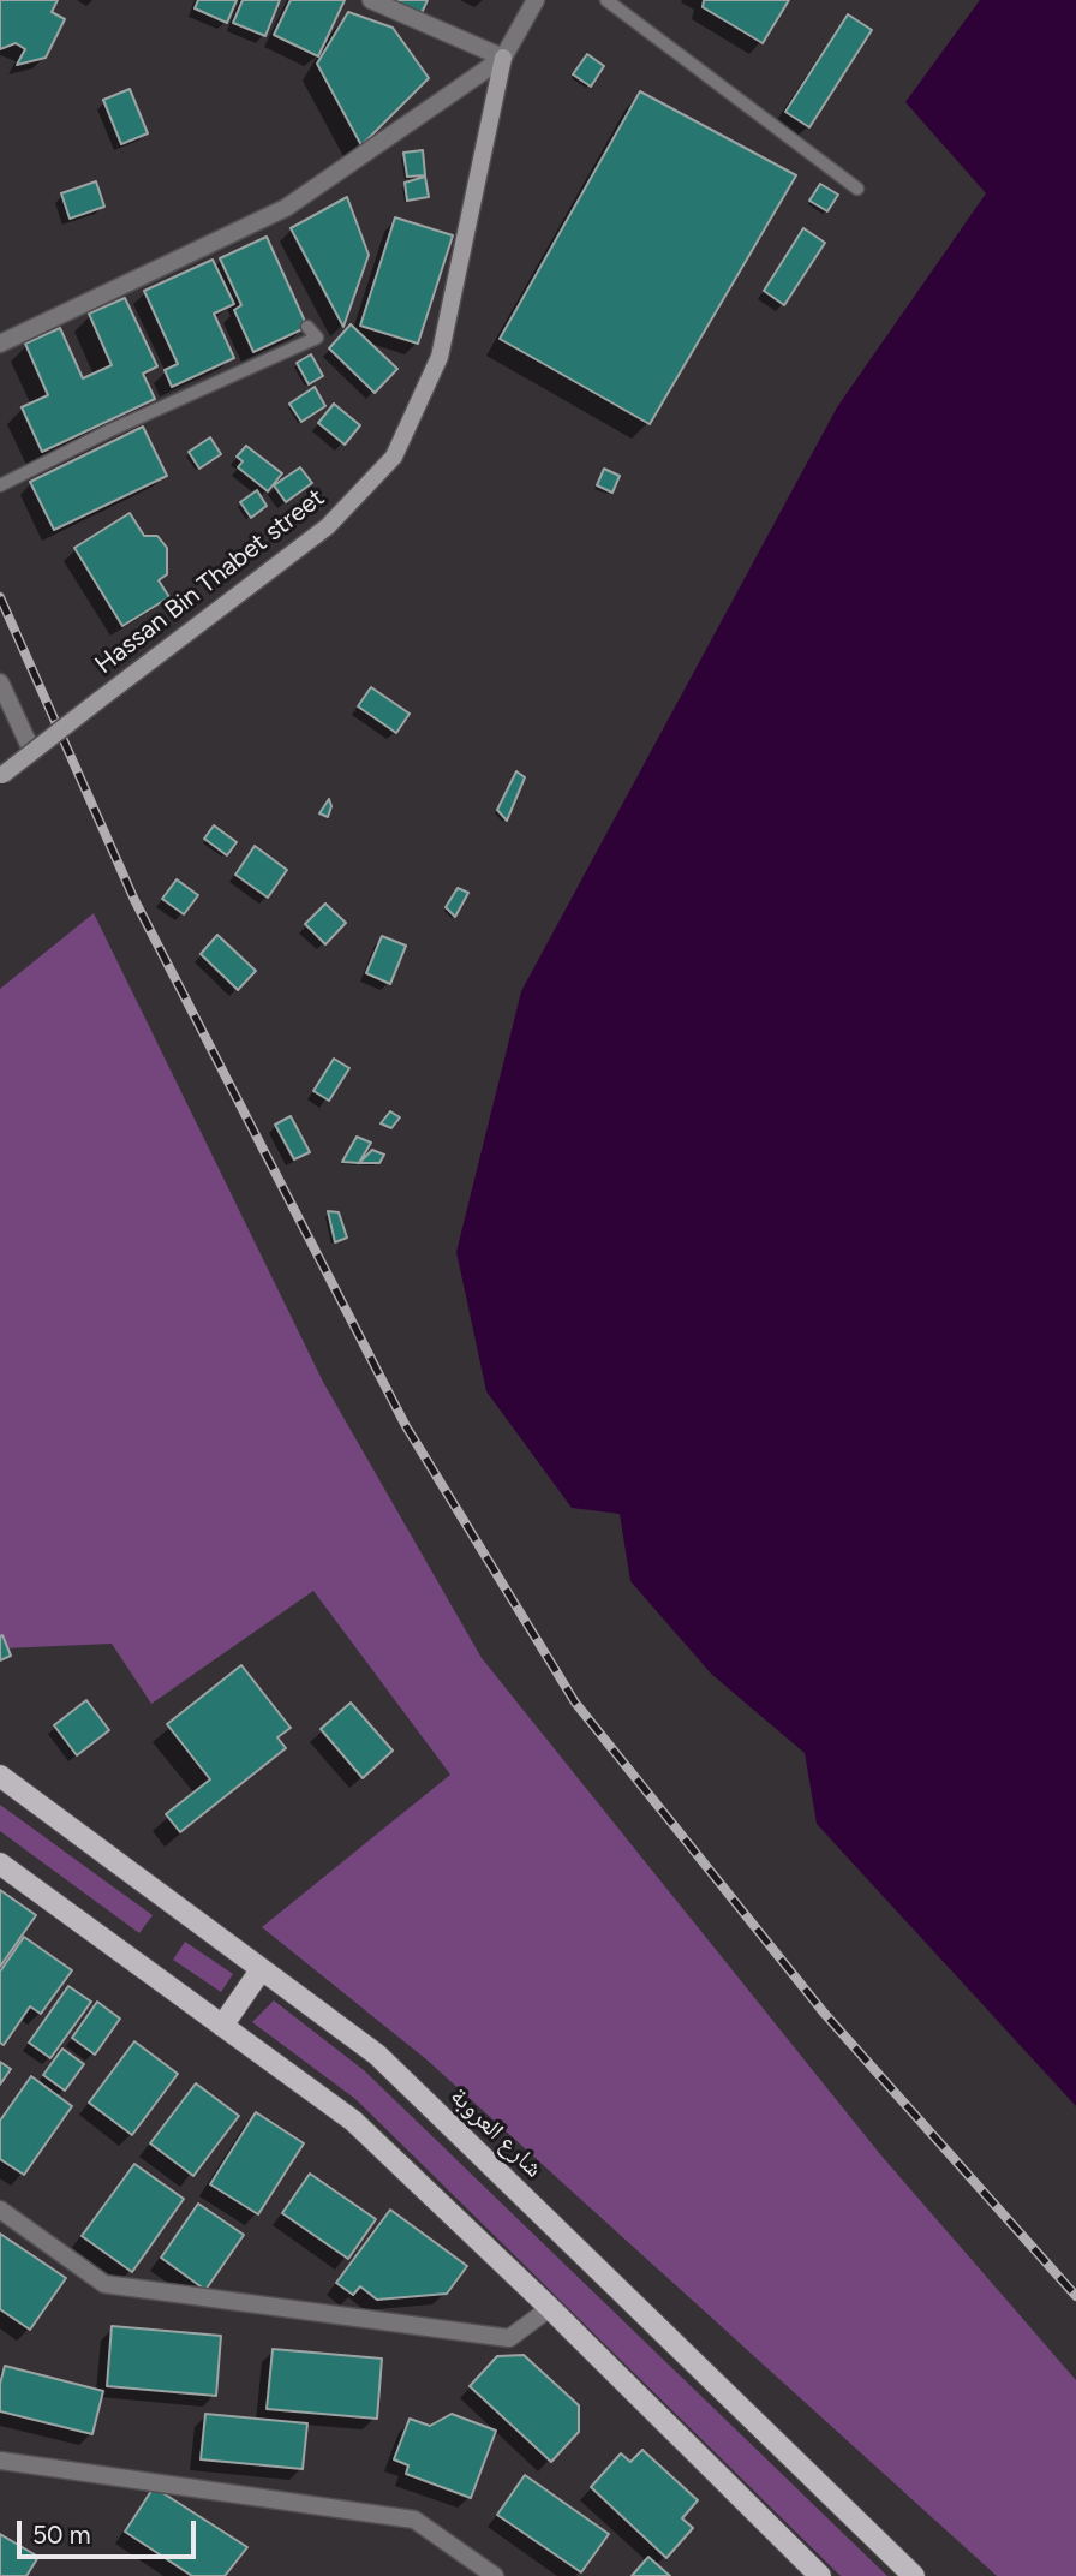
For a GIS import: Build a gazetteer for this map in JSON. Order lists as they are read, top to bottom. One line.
{"streets":{"main road":["شارع العروبة"],"street":["Hassan Bin Thabet street"]},"scale_bar":"50 m"}
